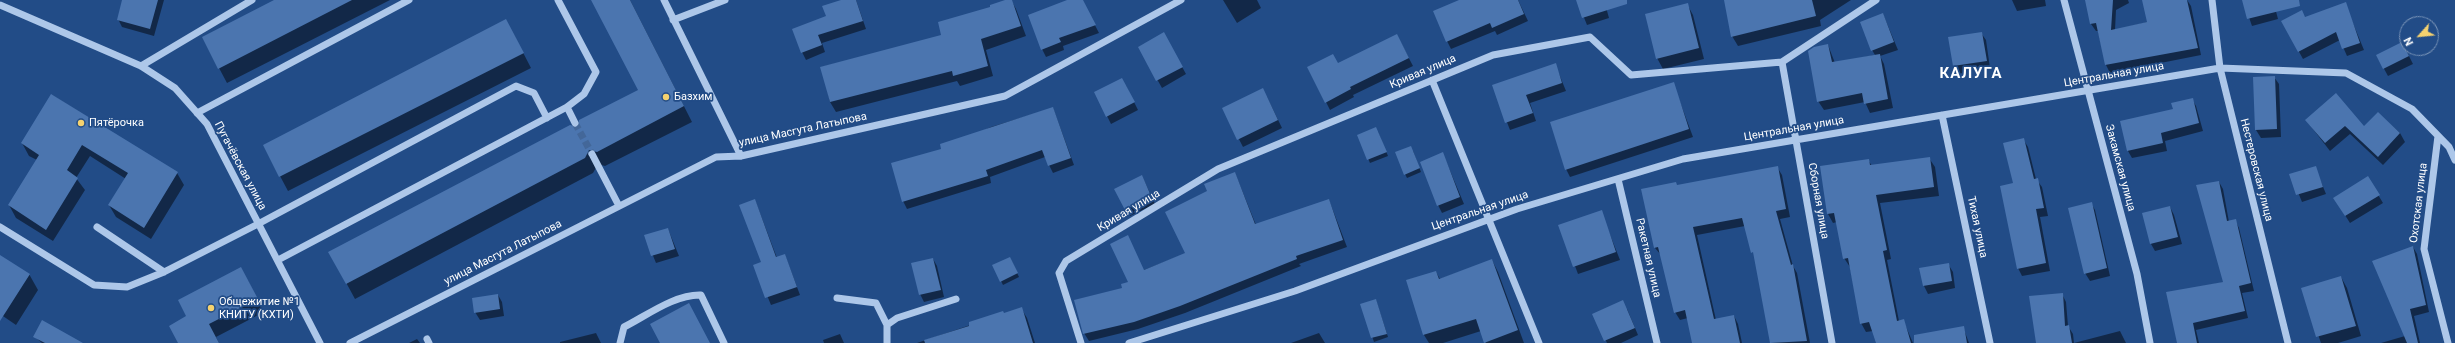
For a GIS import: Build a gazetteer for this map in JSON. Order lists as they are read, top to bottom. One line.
{"streets":{"street":["Кривая улица","Центральная улица","улица Масгута Латыпова","Пугачёвская улица","Закамская улица","Нестеровская улица","Сборная улица","Охотская улица","Тихая улица","Ракетная улица"]},"crossings":[["Кривая улица","Сборная улица"],["Центральная улица","Закамская улица"],["Центральная улица","Нестеровская улица"],["Центральная улица","Сборная улица"],["Центральная улица","Охотская улица"],["Центральная улица","Тихая улица"],["Центральная улица","Ракетная улица"]],"districts":["КАЛУГА"],"places":["Базхим","Пятёрочка","Общежитие №1 КНИТУ (КХТИ)"],"north":"bottom left"}
